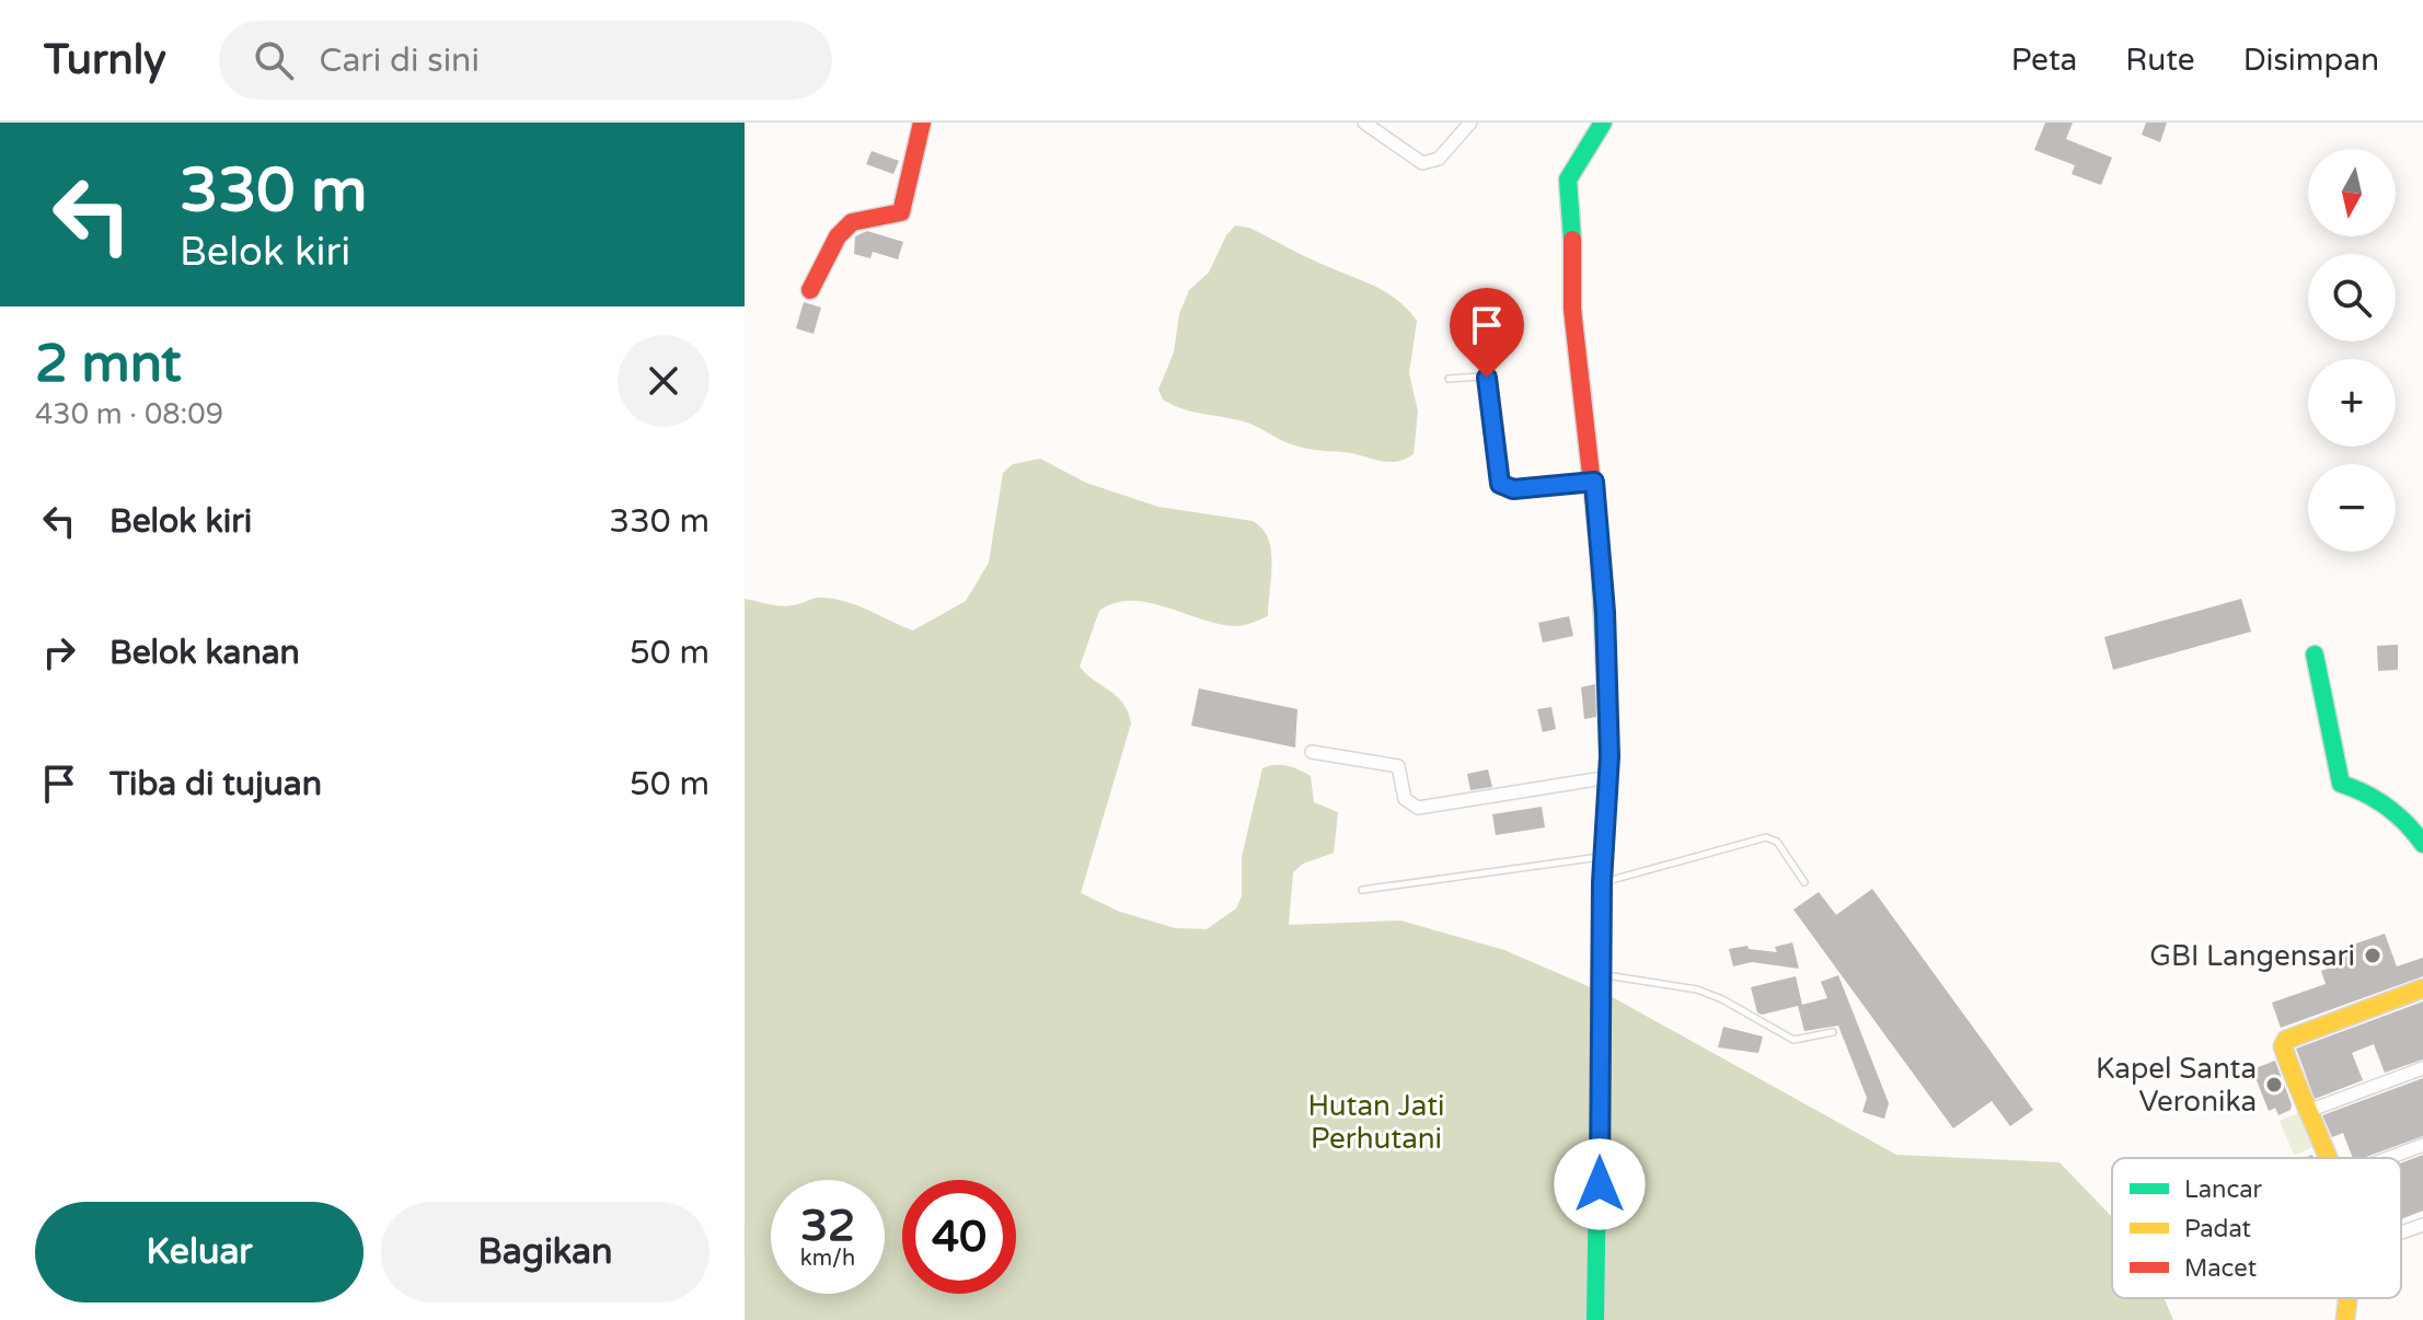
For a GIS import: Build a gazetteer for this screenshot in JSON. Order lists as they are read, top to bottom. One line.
{"parks":["Hutan Jati Perhutani"],"places":["GBI Langensari","Kapel Santa Veronika"],"legend":["Lancar","Padat","Macet"],"north":"bottom","page":{"header":"Turnly","search":"Cari di sini","nav":["Peta","Rute","Disimpan"],"turn":["330 m","Belok kiri"],"map_buttons":["+","−"],"heading":["2 mnt","430 m · 08:09"],"list":[{"name":"Belok kiri","value":"330 m"},{"name":"Belok kanan","value":"50 m"},{"name":"Tiba di tujuan","value":"50 m"}],"speed":"32 km/h","limit":"40","buttons":["Keluar","Bagikan"]}}
